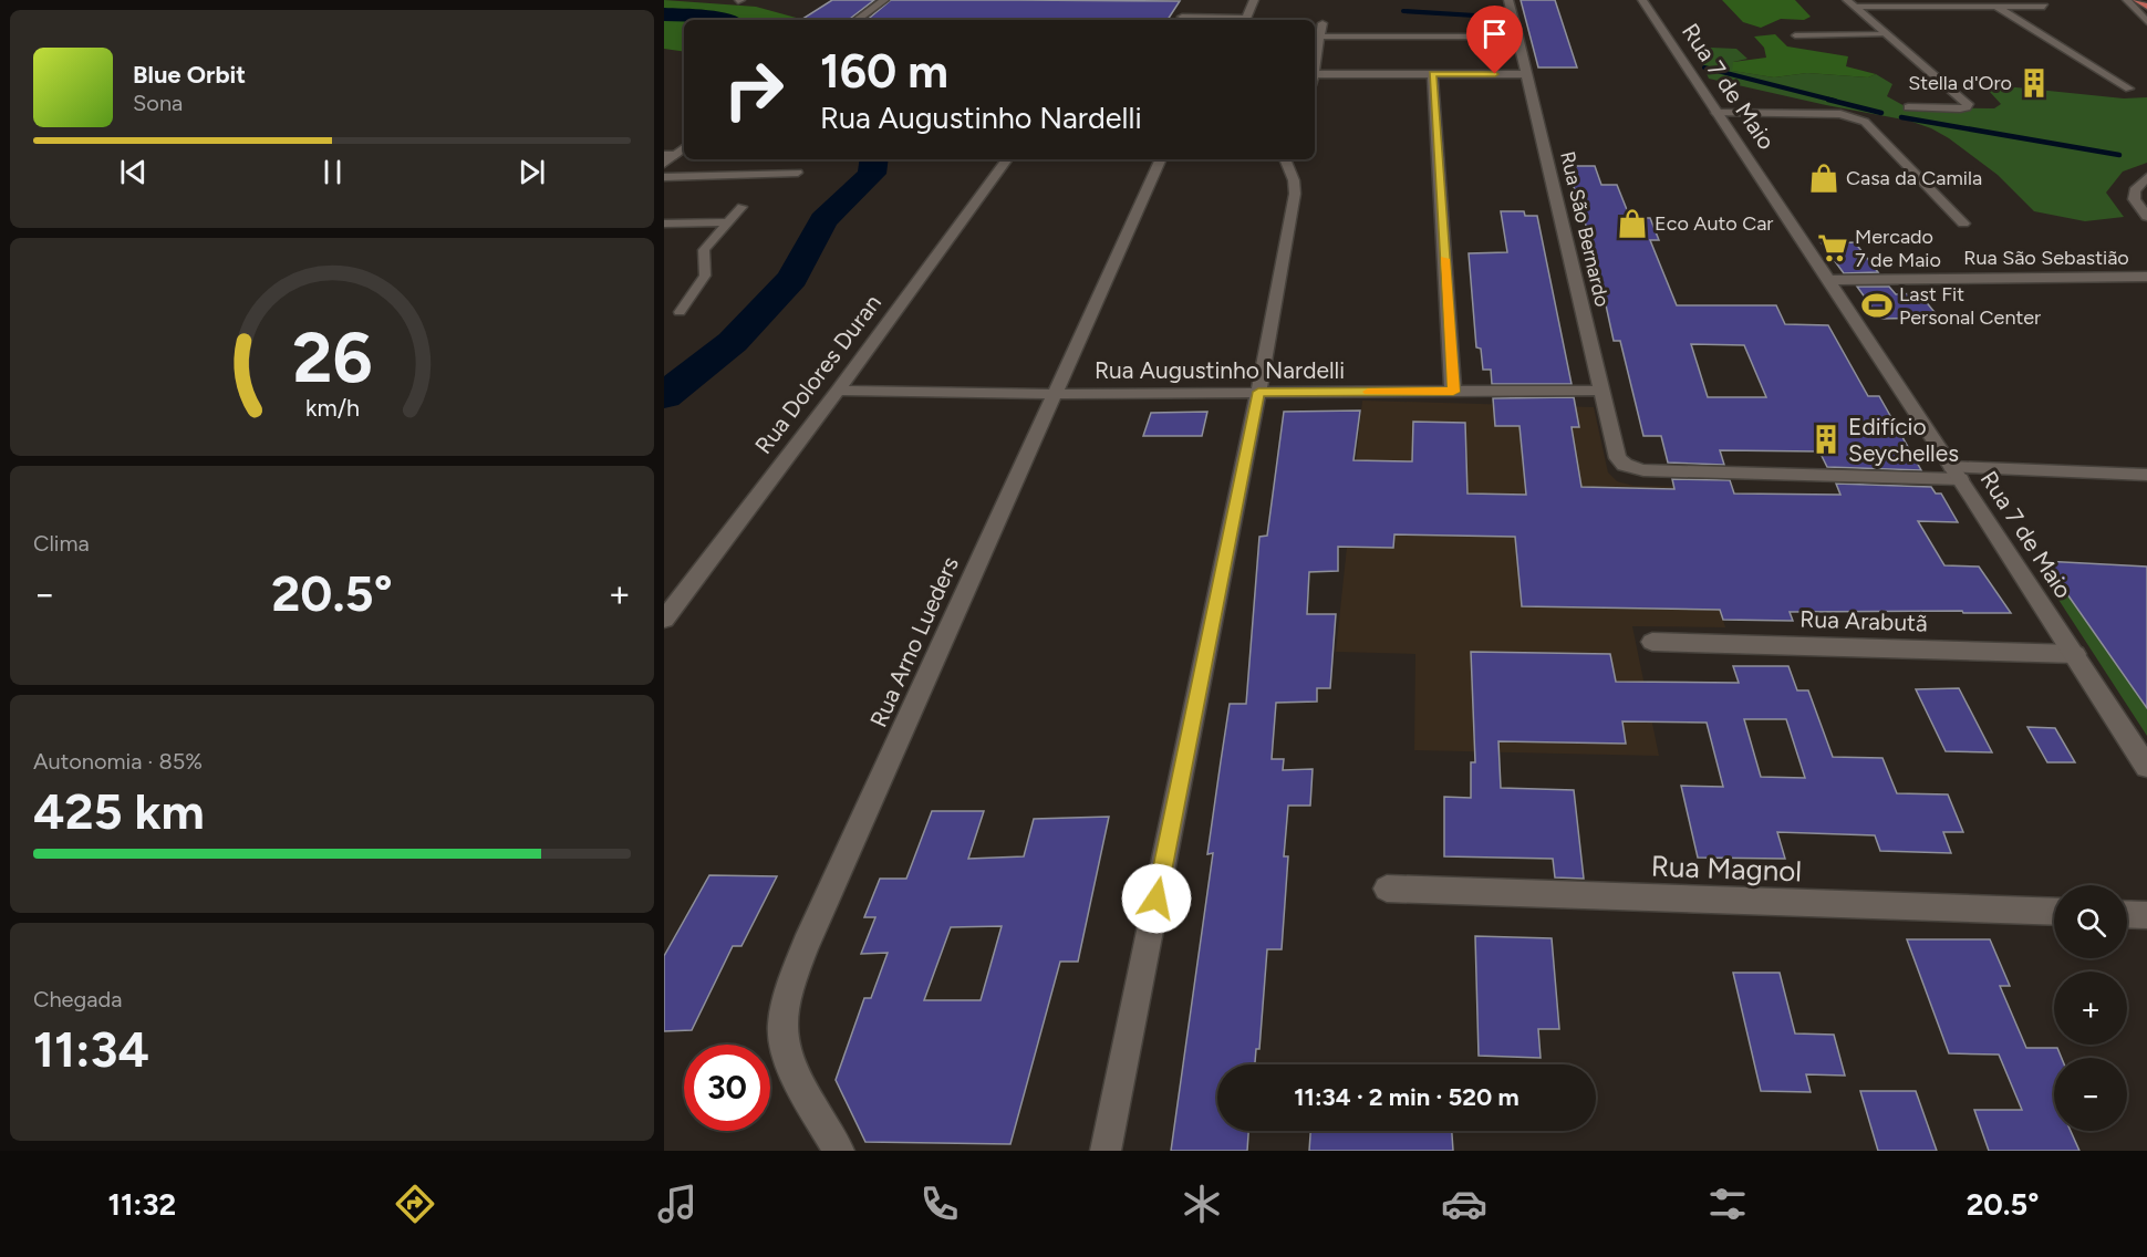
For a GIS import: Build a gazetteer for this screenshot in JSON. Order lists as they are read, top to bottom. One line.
{"streets":{"street":["Rua 7 de Maio","Rua São Bernardo","Rua São Sebastião","Rua Augustinho Nardelli","Rua Dolores Duran","Rua Arabutã","Rua Arno Lueders","Rua Magnol"]},"crossings":[["Rua 7 de Maio","Rua São Bernardo"],["Rua 7 de Maio","Rua São Sebastião"],["Rua 7 de Maio","Rua Arabutã"],["Rua São Bernardo","Rua Augustinho Nardelli"],["Rua Augustinho Nardelli","Rua Dolores Duran"],["Rua Augustinho Nardelli","Rua Arno Lueders"]],"places":{"building":["Stella d'Oro","Edifício Seychelles"],"shop":["Casa da Camila","Eco Auto Car"],"supermarket":["Mercado 7 de Maio"],"sports":["Last Fit Personal Center"]},"page":{"turn":["160 m","Rua Augustinho Nardelli"],"song":["Blue Orbit","Sona"],"tile":["Clima",["Autonomia · 85%","425 km"],["Chegada","11:34"]],"heat":["−","20.5°","+"],"map_buttons":["+","−"],"limit":"30","trip":"11:34 · 2 min · 520 m","tabs":["11:32","20.5°"],"gauge":["26","km/h"]}}
